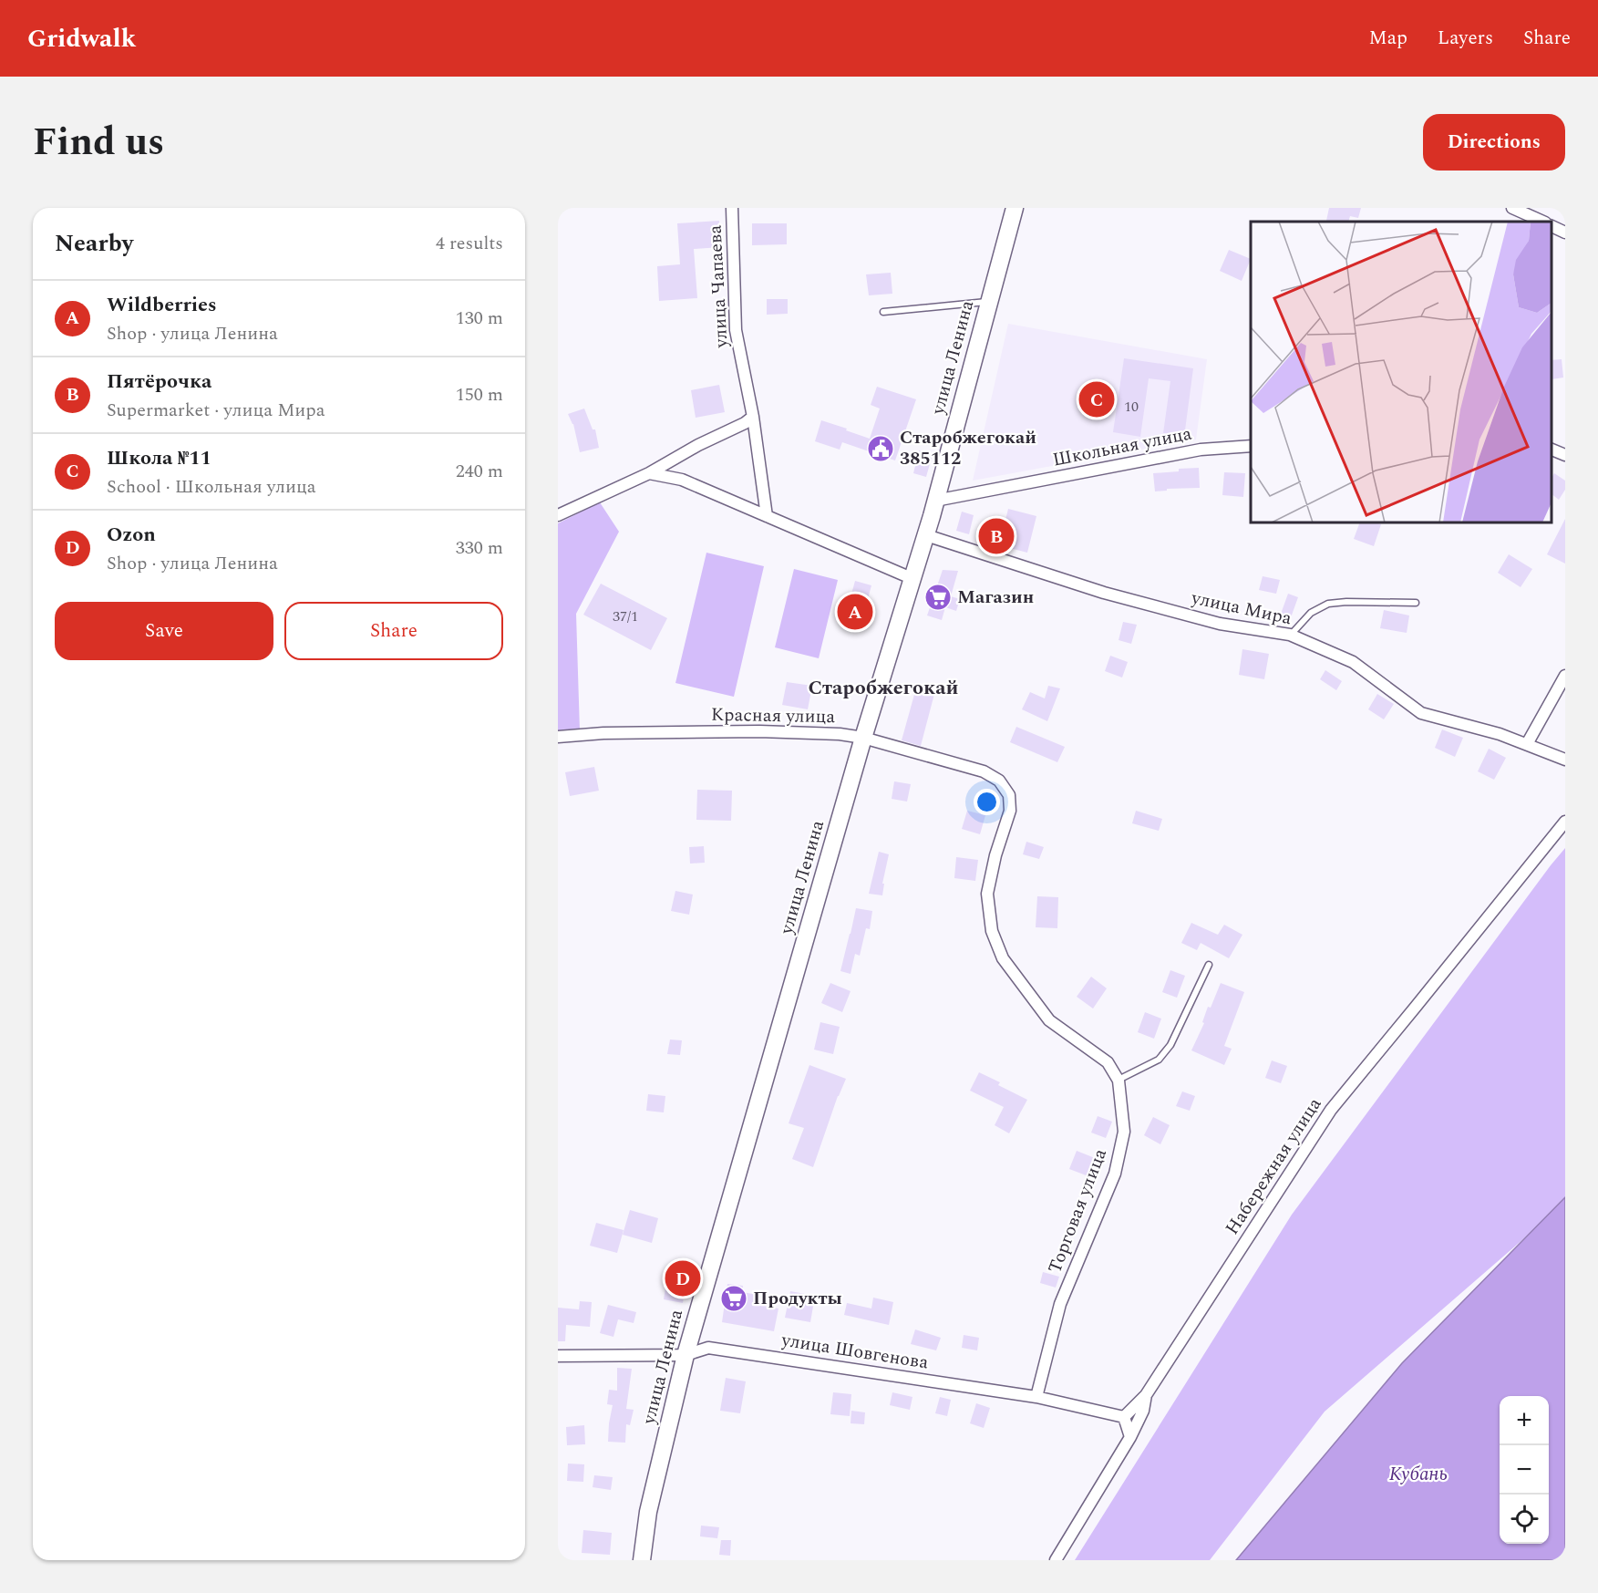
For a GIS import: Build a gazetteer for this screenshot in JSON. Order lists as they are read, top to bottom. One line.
{"streets":{"street":["улица Чапаева","улица Ленина","Школьная улица","улица Мира","Красная улица","Набережная улица","Торговая улица","улица Шовгенова"]},"crossings":[["улица Ленина","Школьная улица"],["улица Ленина","улица Мира"],["улица Ленина","Красная улица"],["улица Ленина","улица Шовгенова"],["Красная улица","Торговая улица"],["Торговая улица","улица Шовгенова"]],"districts":["Старобжегокай"],"water":["Кубань"],"places":{"public building":["Старобжегокай 385112"],"supermarket":["Магазин","Продукты"]},"house_numbers":["10","37/1"],"page":{"header":"Gridwalk","nav":["Map","Layers","Share"],"title":"Find us","buttons":["Directions",["Save","Share"]],"heading":["Nearby","4 results"],"list":[{"mark":"A","name":"Wildberries","note":"Shop · улица Ленина","value":"130 m"},{"mark":"B","name":"Пятёрочка","note":"Supermarket · улица Мира","value":"150 m"},{"mark":"C","name":"Школа №11","note":"School · Школьная улица","value":"240 m"},{"mark":"D","name":"Ozon","note":"Shop · улица Ленина","value":"330 m"}],"pins":["C","B","A","D"],"map_buttons":["+","−"]}}
